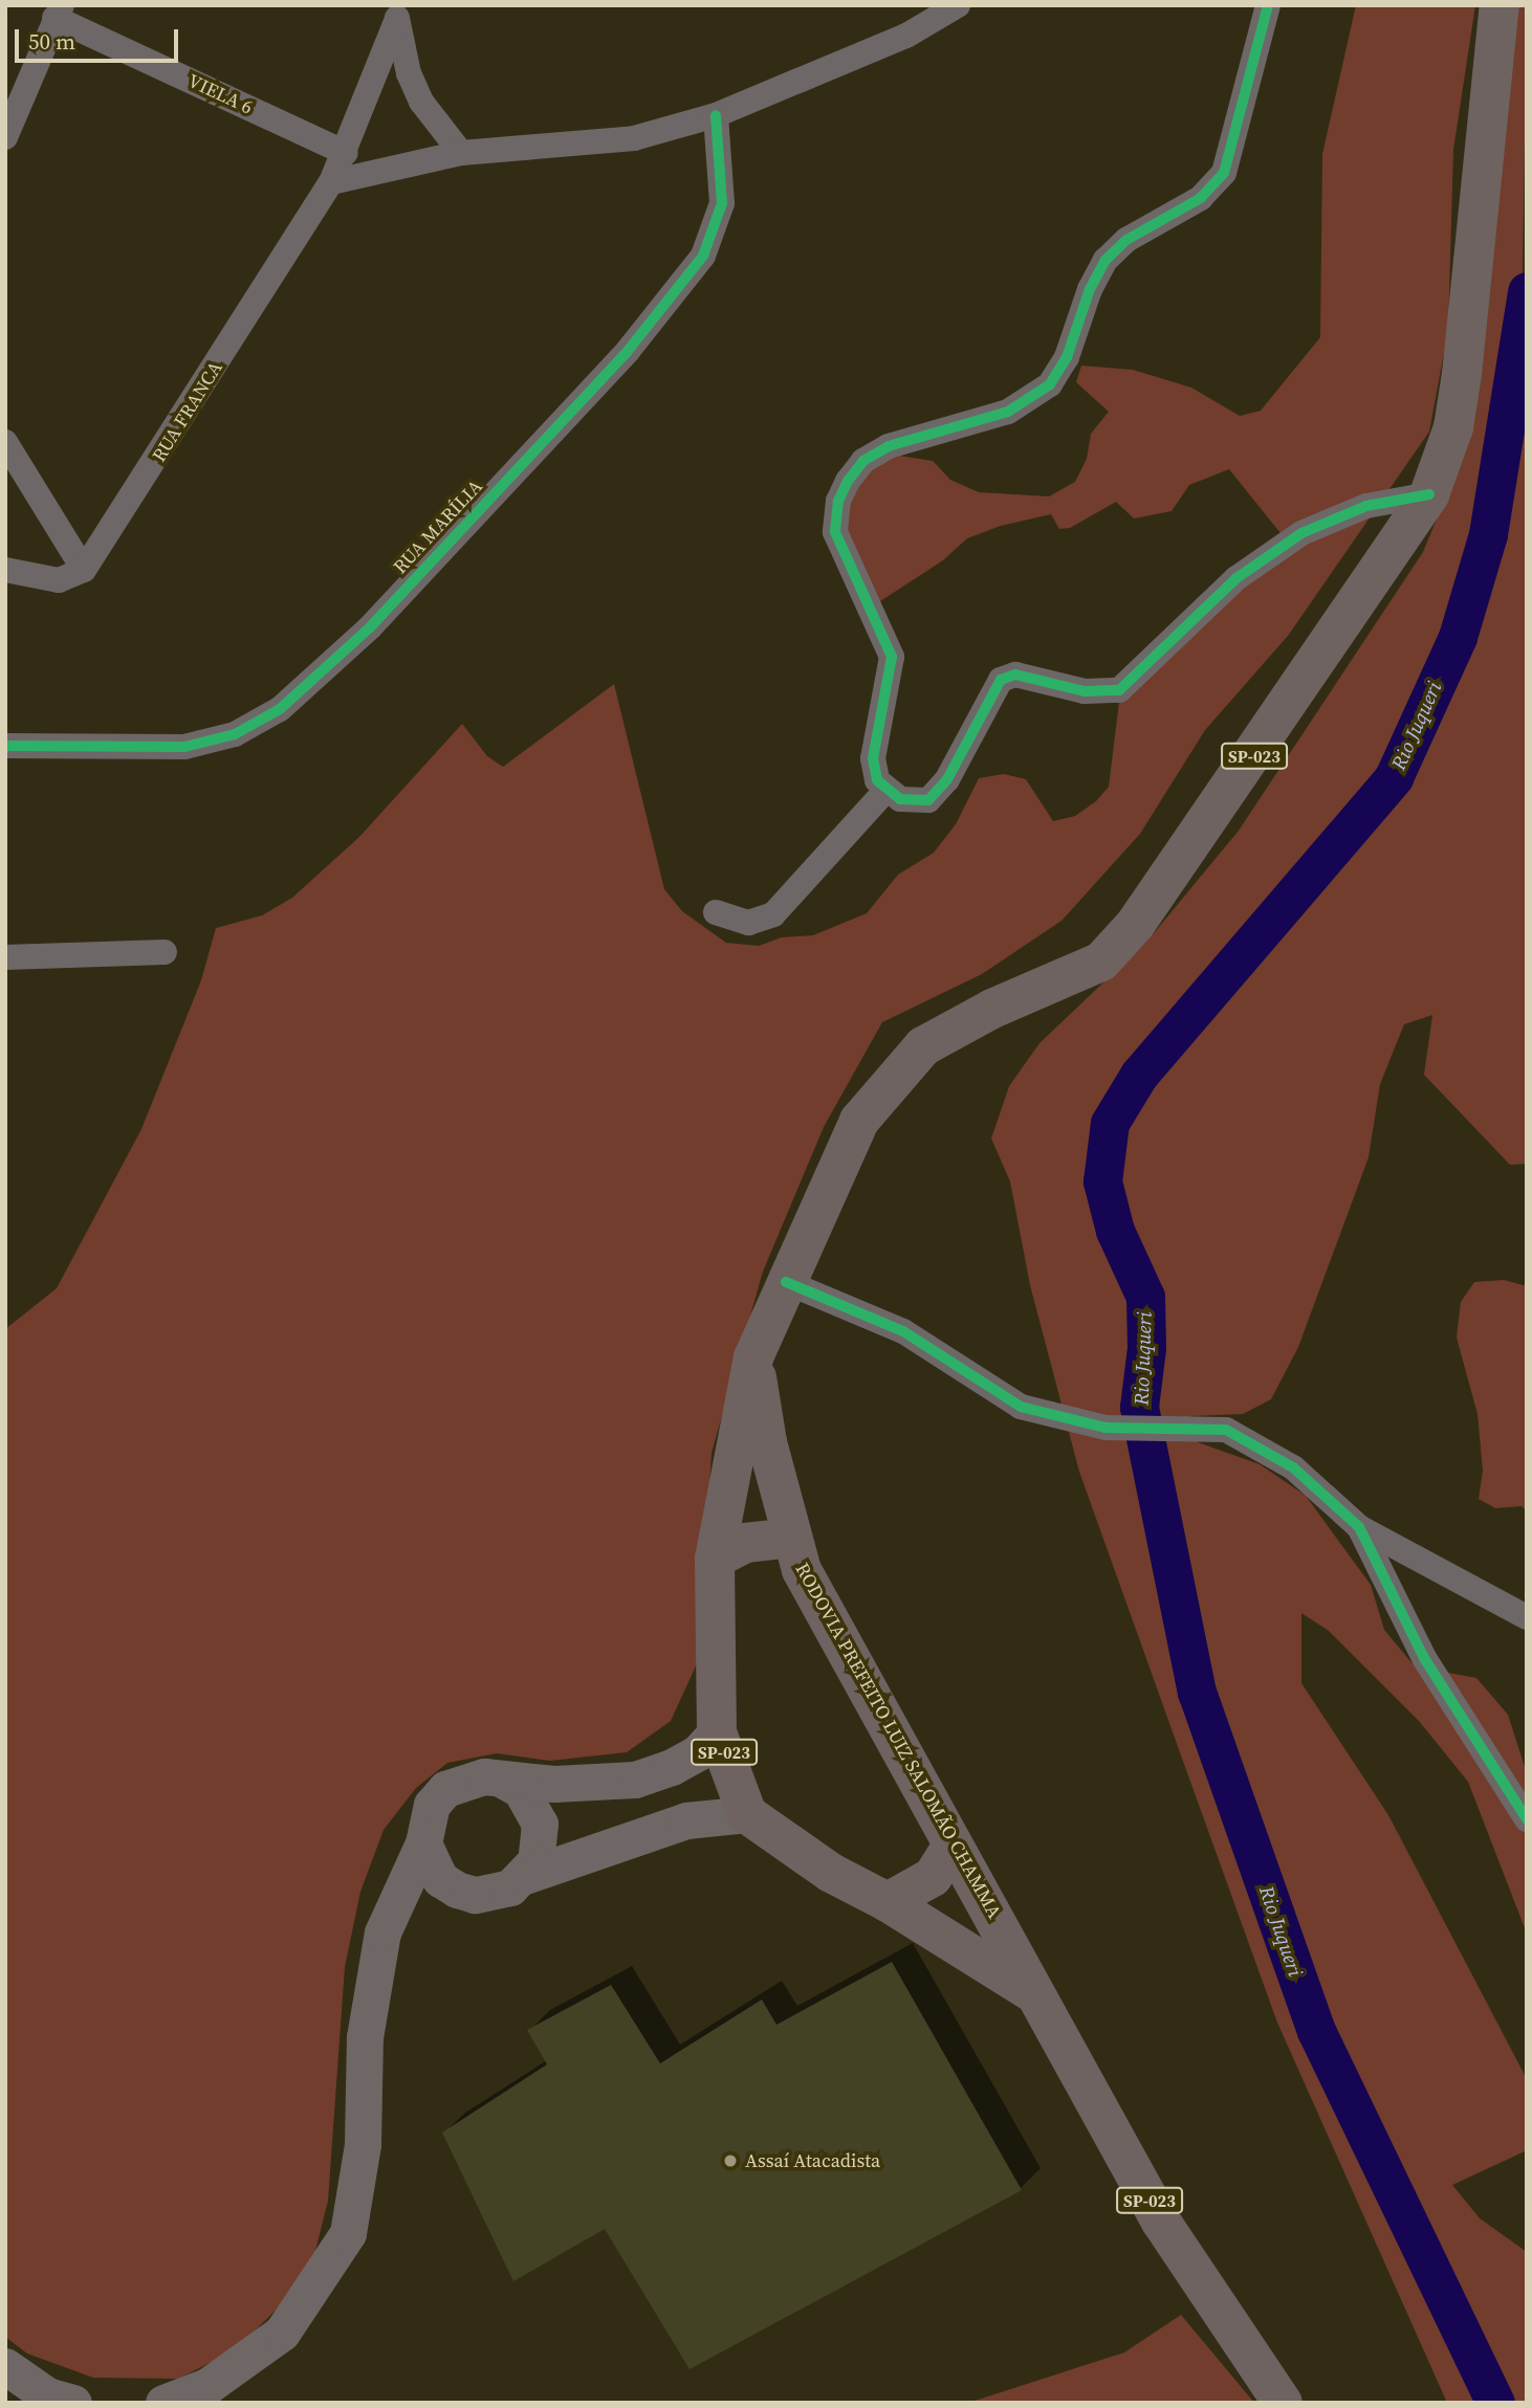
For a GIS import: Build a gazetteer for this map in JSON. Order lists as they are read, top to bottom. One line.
{"streets":{"main road":["SP-023","RODOVIA PREFEITO LUIZ SALOMÃO CHAMMA"],"street":["VIELA 6","RUA FRANCA","RUA MARÍLIA"]},"crossings":[["VIELA 6","RUA FRANCA"],["SP-023","RODOVIA PREFEITO LUIZ SALOMÃO CHAMMA"]],"water":["Rio Juqueri"],"places":["Assaí Atacadista"],"scale_bar":"50 m"}
